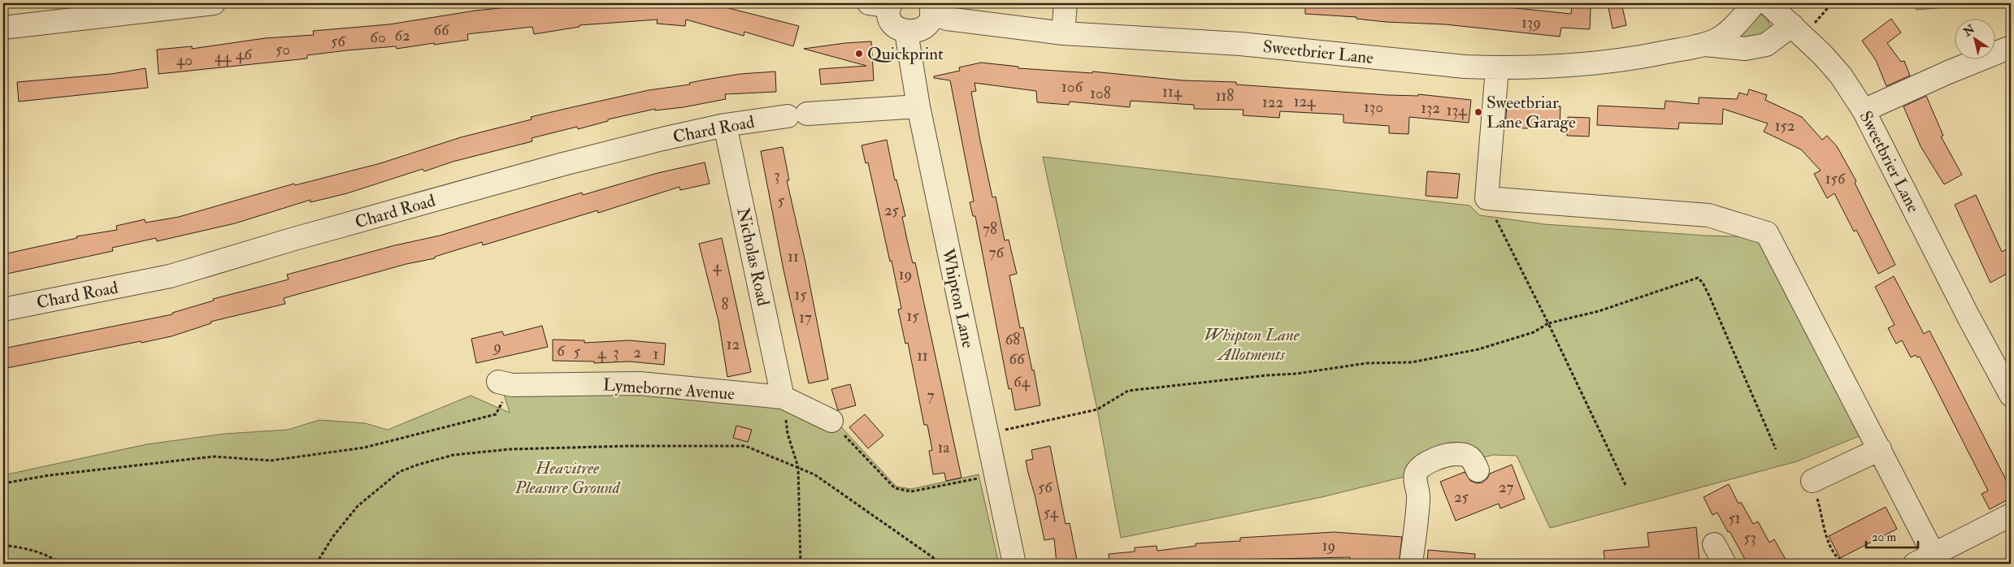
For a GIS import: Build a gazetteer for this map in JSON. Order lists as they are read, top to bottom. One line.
{"streets":{"street":["Sweetbrier Lane","Chard Road","Nicholas Road","Whipton Lane","Lymeborne Avenue"]},"crossings":[["Chard Road","Nicholas Road"],["Chard Road","Whipton Lane"],["Nicholas Road","Lymeborne Avenue"]],"parks":["Whipton Lane Allotments","Heavitree Pleasure Ground"],"places":["Quickprint","Sweetbriar Lane Garage"],"house_numbers":["139","66","62","60","56","50","46","44","40","106","114","108","118","124","122","130","132","134","152","3","156","5","25","78","76","11","4","19","15","8","15","17","68","12","9","6","5","3","2","4","1","11","66","64","7","1a","56","27","25","54","51","53","19"],"scale_bar":"20 m","north":"top left"}
